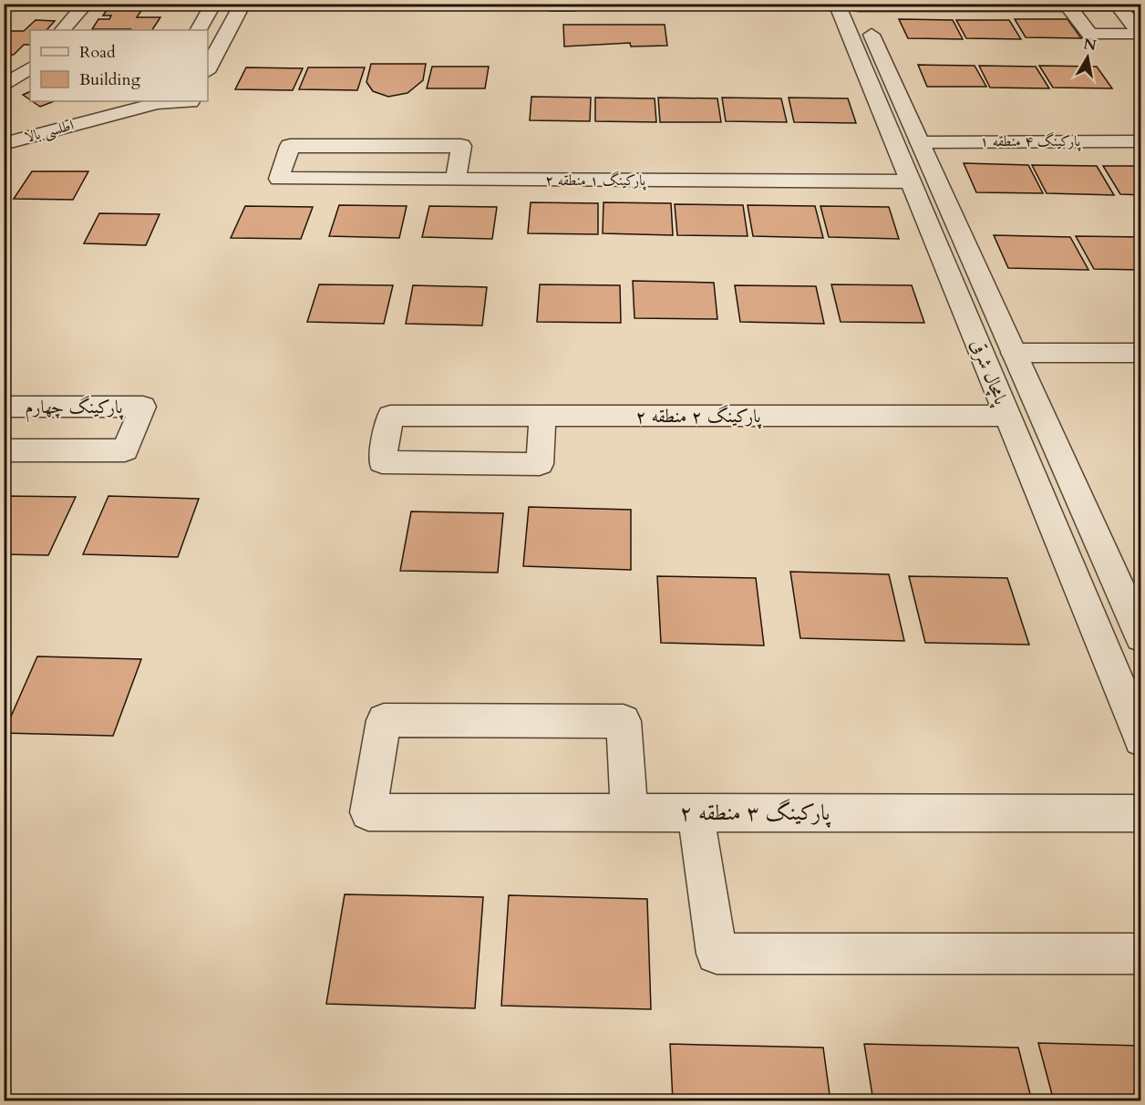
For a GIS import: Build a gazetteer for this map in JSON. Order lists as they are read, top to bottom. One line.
{"streets":{"street":["اطلسی بالا","پارکینگ ۴ منطقه ۱","پارکینگ ۱ منطقه ۲","پامچال شرقی","پارکینگ چهارم","پارکینگ ۲ منطقه ۲","پارکینگ ۳ منطقه ۲"]},"crossings":[["پارکینگ ۴ منطقه ۱","پامچال شرقی"],["پارکینگ ۱ منطقه ۲","پامچال شرقی"],["پامچال شرقی","پارکینگ ۲ منطقه ۲"]],"legend":["Road","Building"],"north":"top"}
